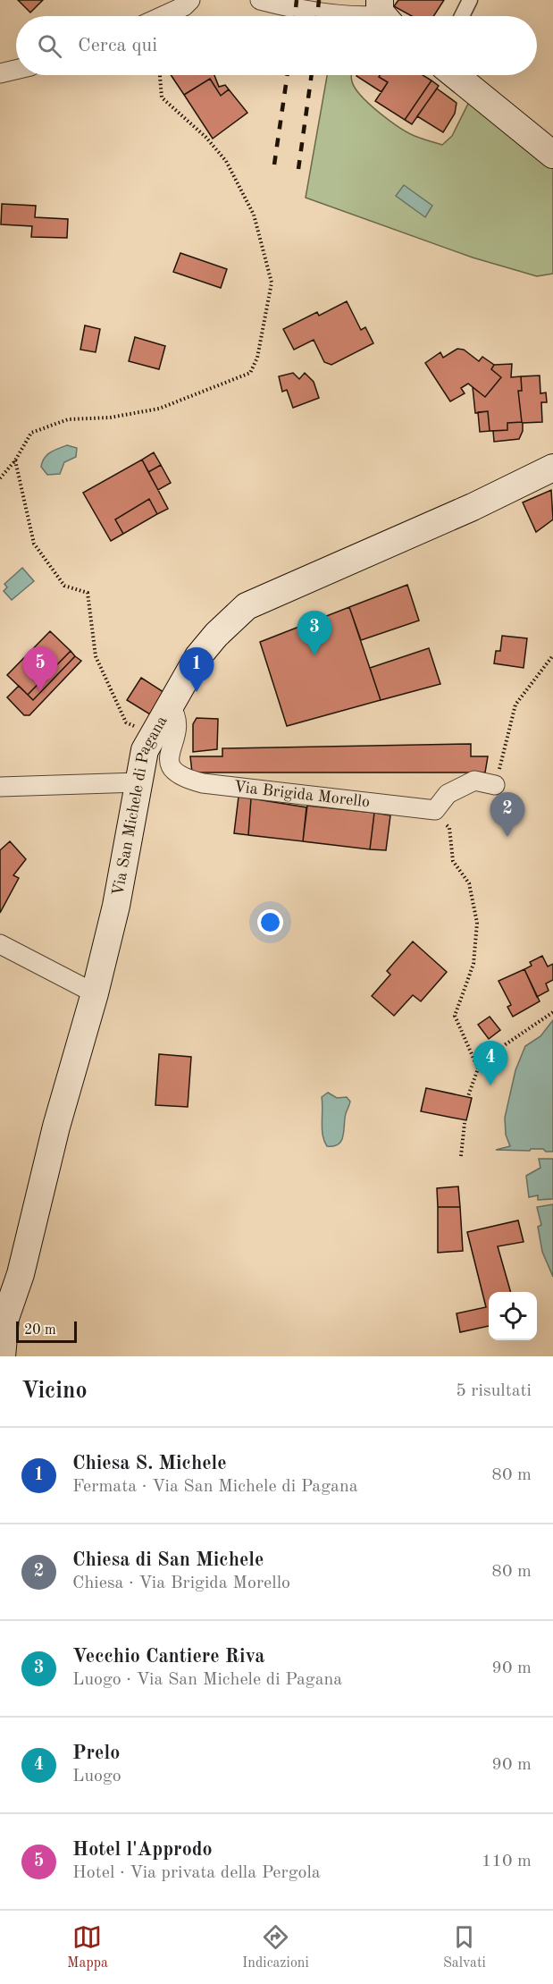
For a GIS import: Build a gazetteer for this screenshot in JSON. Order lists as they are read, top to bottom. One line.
{"streets":{"main road":["Via San Michele di Pagana"],"street":["Via Brigida Morello"]},"crossings":[["Via Brigida Morello","Via San Michele di Pagana"]],"scale_bar":"20 m","page":{"search":"Cerca qui","pins":["3","5","1","2","4"],"scale":"20 m","heading":["Vicino","5 risultati"],"list":[{"mark":"1","name":"Chiesa S. Michele","note":"Fermata · Via San Michele di Pagana","value":"80 m"},{"mark":"2","name":"Chiesa di San Michele","note":"Chiesa · Via Brigida Morello","value":"80 m"},{"mark":"3","name":"Vecchio Cantiere Riva","note":"Luogo · Via San Michele di Pagana","value":"90 m"},{"mark":"4","name":"Prelo","note":"Luogo","value":"90 m"},{"mark":"5","name":"Hotel l'Approdo","note":"Hotel · Via privata della Pergola","value":"110 m"}],"nav":["Mappa","Indicazioni","Salvati"]}}
